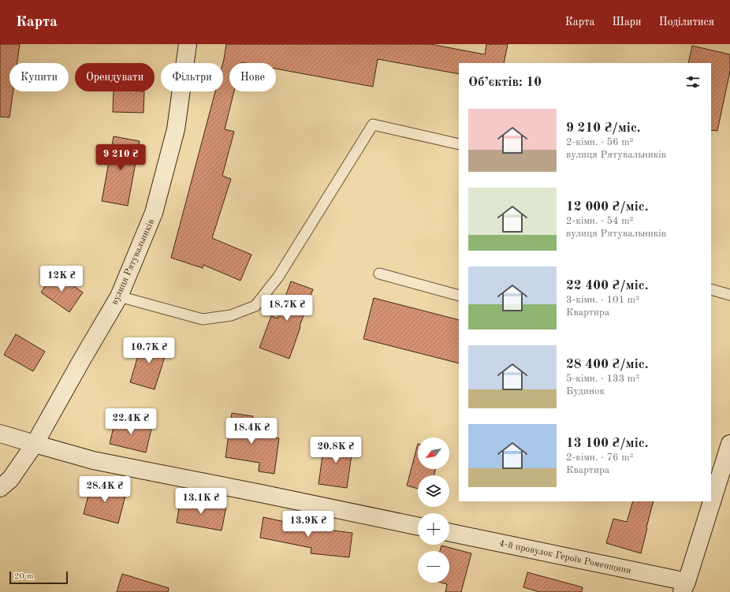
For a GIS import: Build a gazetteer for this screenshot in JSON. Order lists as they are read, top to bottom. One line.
{"streets":{"street":["вулиця Рятувальників","4-й провулок Героїв Роменщини"]},"scale_bar":"20 m","north":"bottom left","page":{"header":"Карта","nav":["Карта","Шари","Поділитися"],"chip":["Купити","Орендувати","Фільтри","Нове"],"heading":"Об’єктів: 10","list":[{"name":"9 210 ₴/міс.","note":"2-кімн. · 56 m² · вулиця Рятувальників"},{"name":"12 000 ₴/міс.","note":"2-кімн. · 54 m² · вулиця Рятувальників"},{"name":"22 400 ₴/міс.","note":"3-кімн. · 101 m² · Квартира"},{"name":"28 400 ₴/міс.","note":"5-кімн. · 133 m² · Будинок"},{"name":"13 100 ₴/міс.","note":"2-кімн. · 76 m² · Квартира"}],"price":["9 210 ₴","12K ₴","18.7K ₴","10.7K ₴","22.4K ₴","18.4K ₴","20.8K ₴","28.4K ₴","13.1K ₴","13.9K ₴"],"map_buttons":["+","−"],"scale":"20 m"}}
